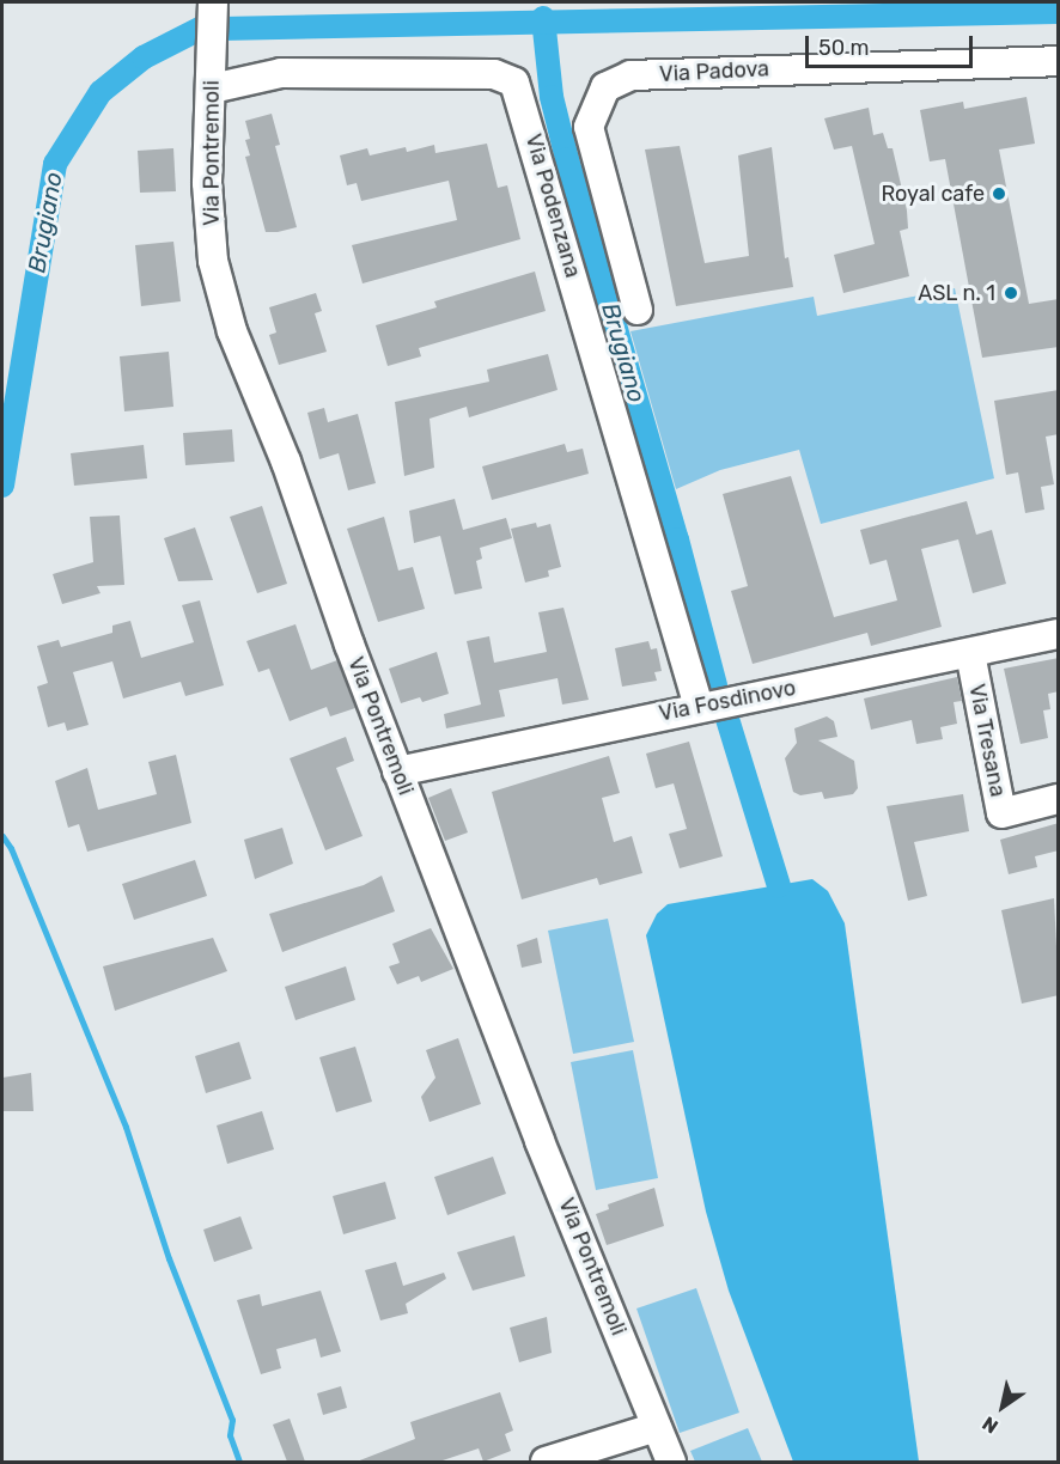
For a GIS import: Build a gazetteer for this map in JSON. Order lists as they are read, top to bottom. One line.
{"streets":{"street":["Via Padova","Via Pontremoli","Via Podenzana","Via Fosdinovo","Via Tresana"]},"crossings":[["Via Pontremoli","Via Podenzana"],["Via Pontremoli","Via Fosdinovo"],["Via Podenzana","Via Fosdinovo"],["Via Fosdinovo","Via Tresana"]],"water":["Brugiano"],"places":["Royal cafe","ASL n. 1"],"scale_bar":"50 m","north":"bottom left"}
